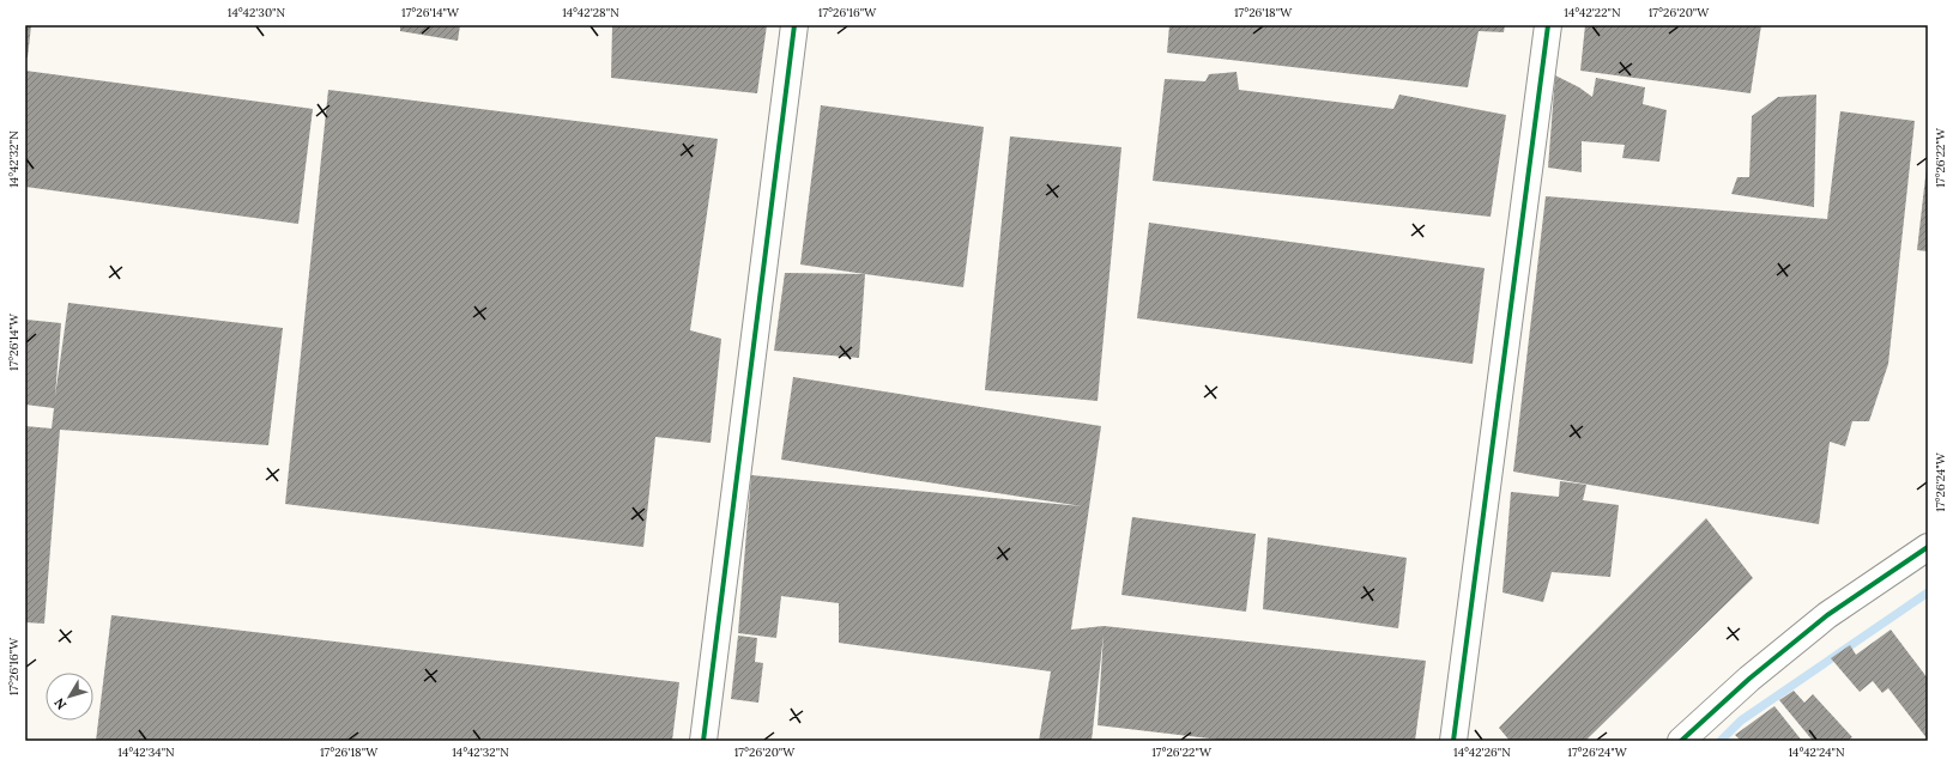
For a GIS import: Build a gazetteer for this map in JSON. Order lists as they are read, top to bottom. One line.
{"north":"bottom left","coordinates":["14°42'30\"N","17°26'14\"W","14°42'28\"N","17°26'16\"W","17°26'18\"W","14°42'22\"N","17°26'20\"W","17°26'22\"W","14°42'32\"N","17°26'24\"W","14°42'34\"N","14°42'26\"N","14°42'24\"N"]}
